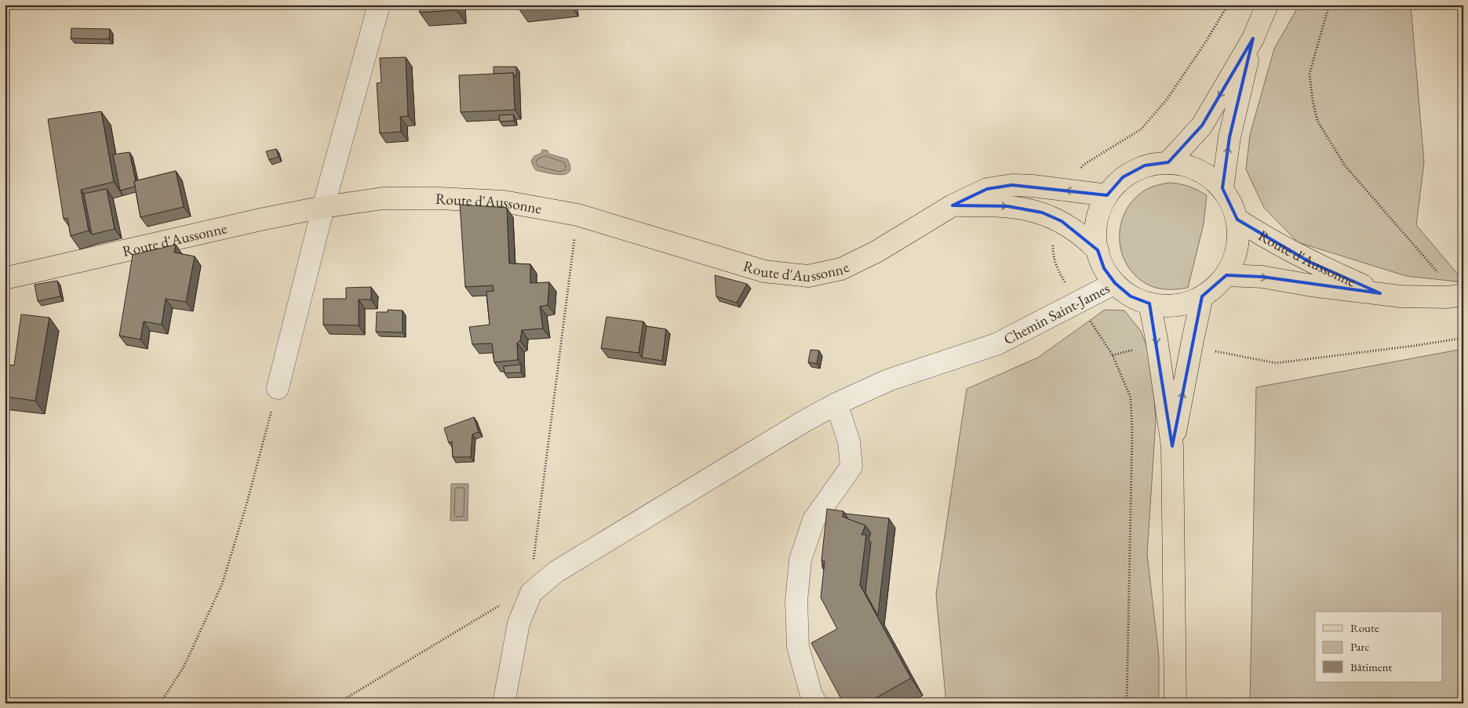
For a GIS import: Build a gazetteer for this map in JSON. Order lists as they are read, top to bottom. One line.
{"streets":{"main road":["Route d'Aussonne"],"street":["Chemin Saint-James"]},"legend":["Route","Parc","Bâtiment"]}
